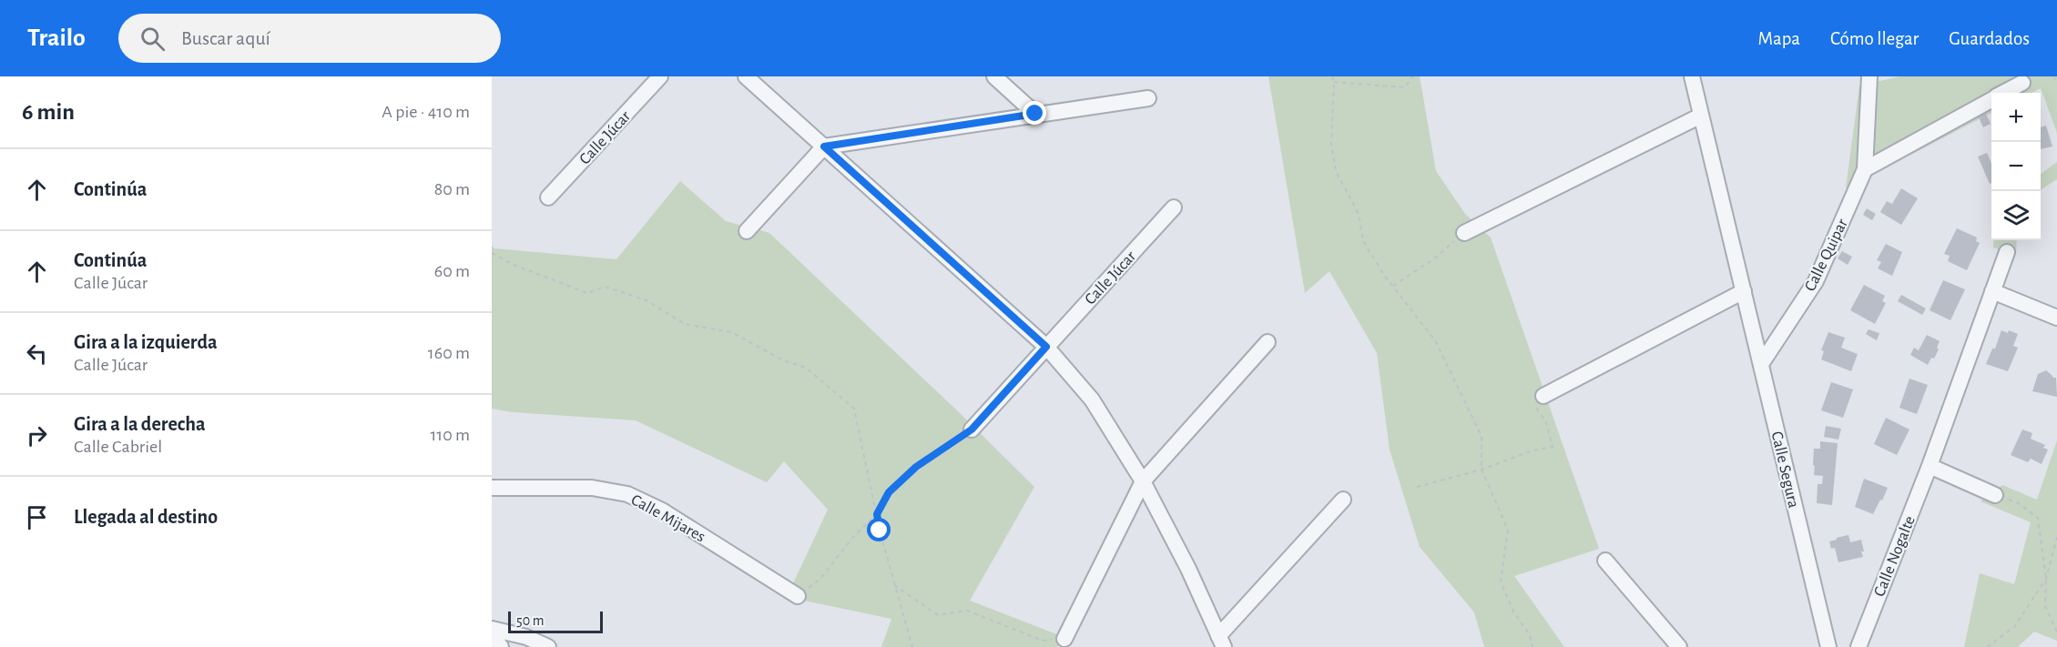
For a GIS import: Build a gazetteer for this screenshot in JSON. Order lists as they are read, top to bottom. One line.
{"streets":{"street":["Calle Júcar","Calle Quipar","Calle Segura","Calle Mijares","Calle Nogalte"]},"crossings":[["Calle Quipar","Calle Segura"]],"scale_bar":"50 m","page":{"header":"Trailo","search":"Buscar aquí","nav":["Mapa","Cómo llegar","Guardados"],"heading":["6 min","A pie · 410 m"],"map_buttons":["+","−"],"list":[["Continúa","80 m"],["Continúa","Calle Júcar","60 m"],["Gira a la izquierda","Calle Júcar","160 m"],["Gira a la derecha","Calle Cabriel","110 m"],"Llegada al destino"],"scale":"50 m"}}
